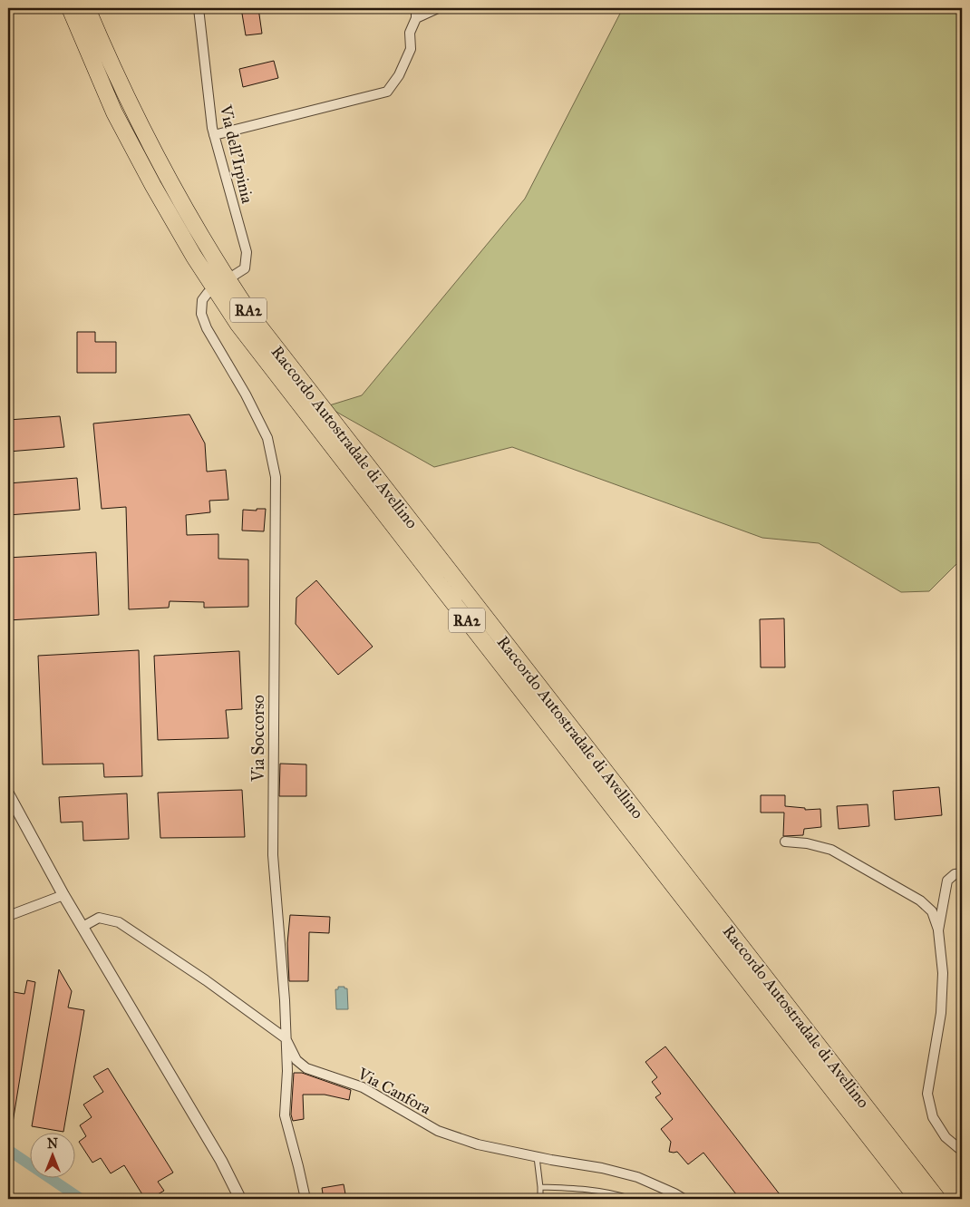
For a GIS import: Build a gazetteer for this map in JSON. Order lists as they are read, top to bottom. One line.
{"streets":{"highway":["RA2","Raccordo Autostradale di Avellino"],"street":["Via dell'Irpinia","Via Soccorso","Via Canfora"]},"crossings":[["Via Soccorso","Via Canfora"]],"north":"top"}
